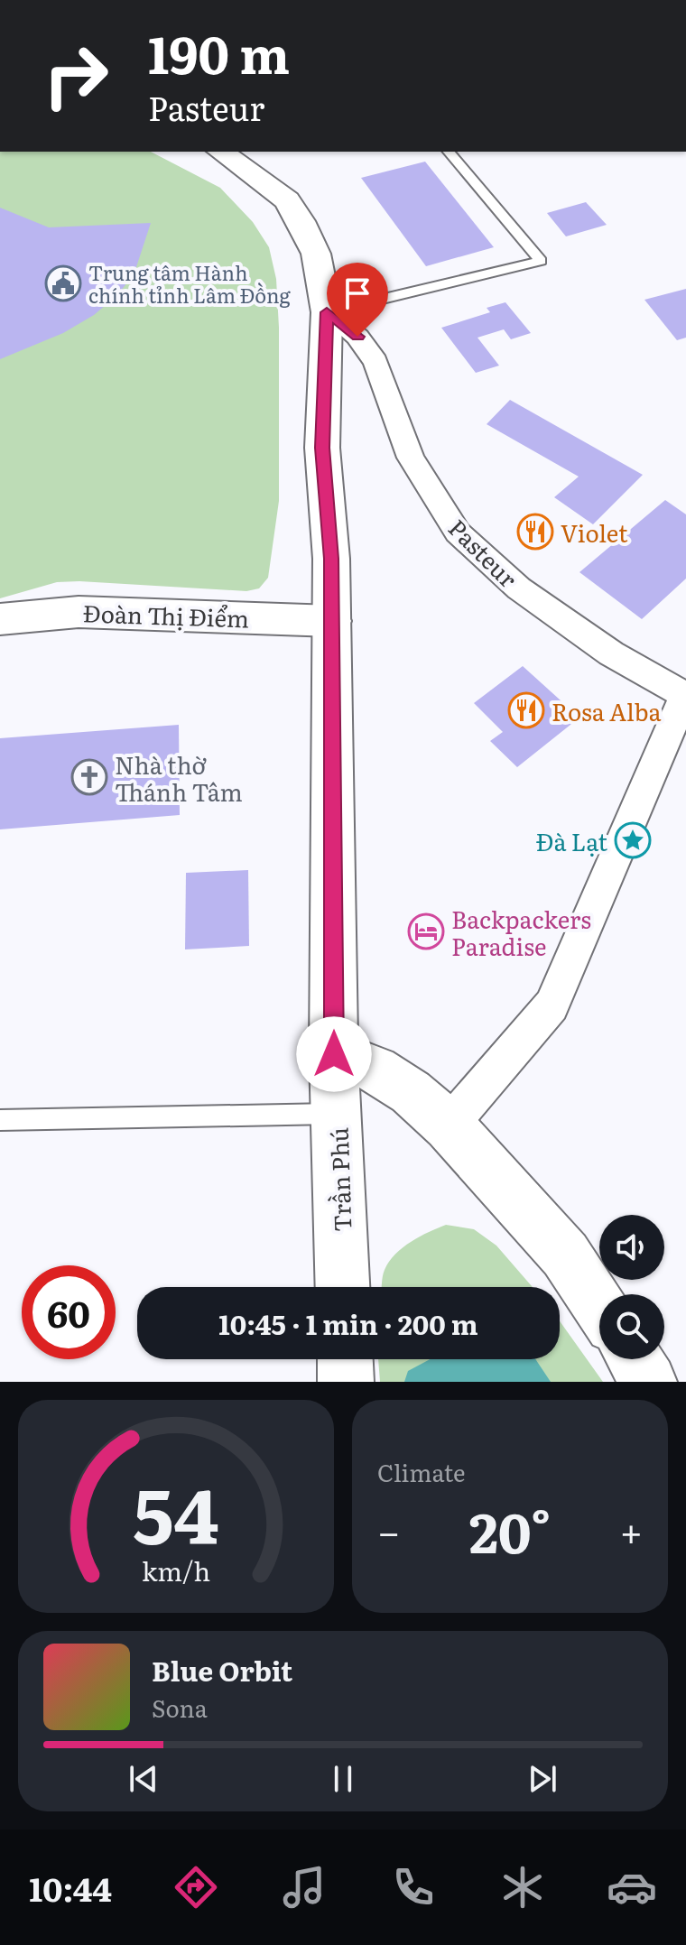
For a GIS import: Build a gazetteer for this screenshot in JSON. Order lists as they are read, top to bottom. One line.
{"streets":{"main road":["Đoàn Thị Điểm","Trần Phú"],"street":["Pasteur"]},"crossings":[["Pasteur","Trần Phú"],["Đoàn Thị Điểm","Trần Phú"]],"places":{"public building":["Trung tâm Hành chính tỉnh Lâm Đồng"],"restaurant":["Violet","Rosa Alba"],"church":["Nhà thờ Thánh Tâm"],"place":["Đà Lạt"],"hotel":["Backpackers Paradise"]},"page":{"turn":["190 m","Pasteur"],"limit":"60","trip":"10:45 · 1 min · 200 m","tile":"Climate","heat":["−","20°","+"],"song":["Blue Orbit","Sona"],"tabs":"10:44","gauge":["54","km/h"]}}
